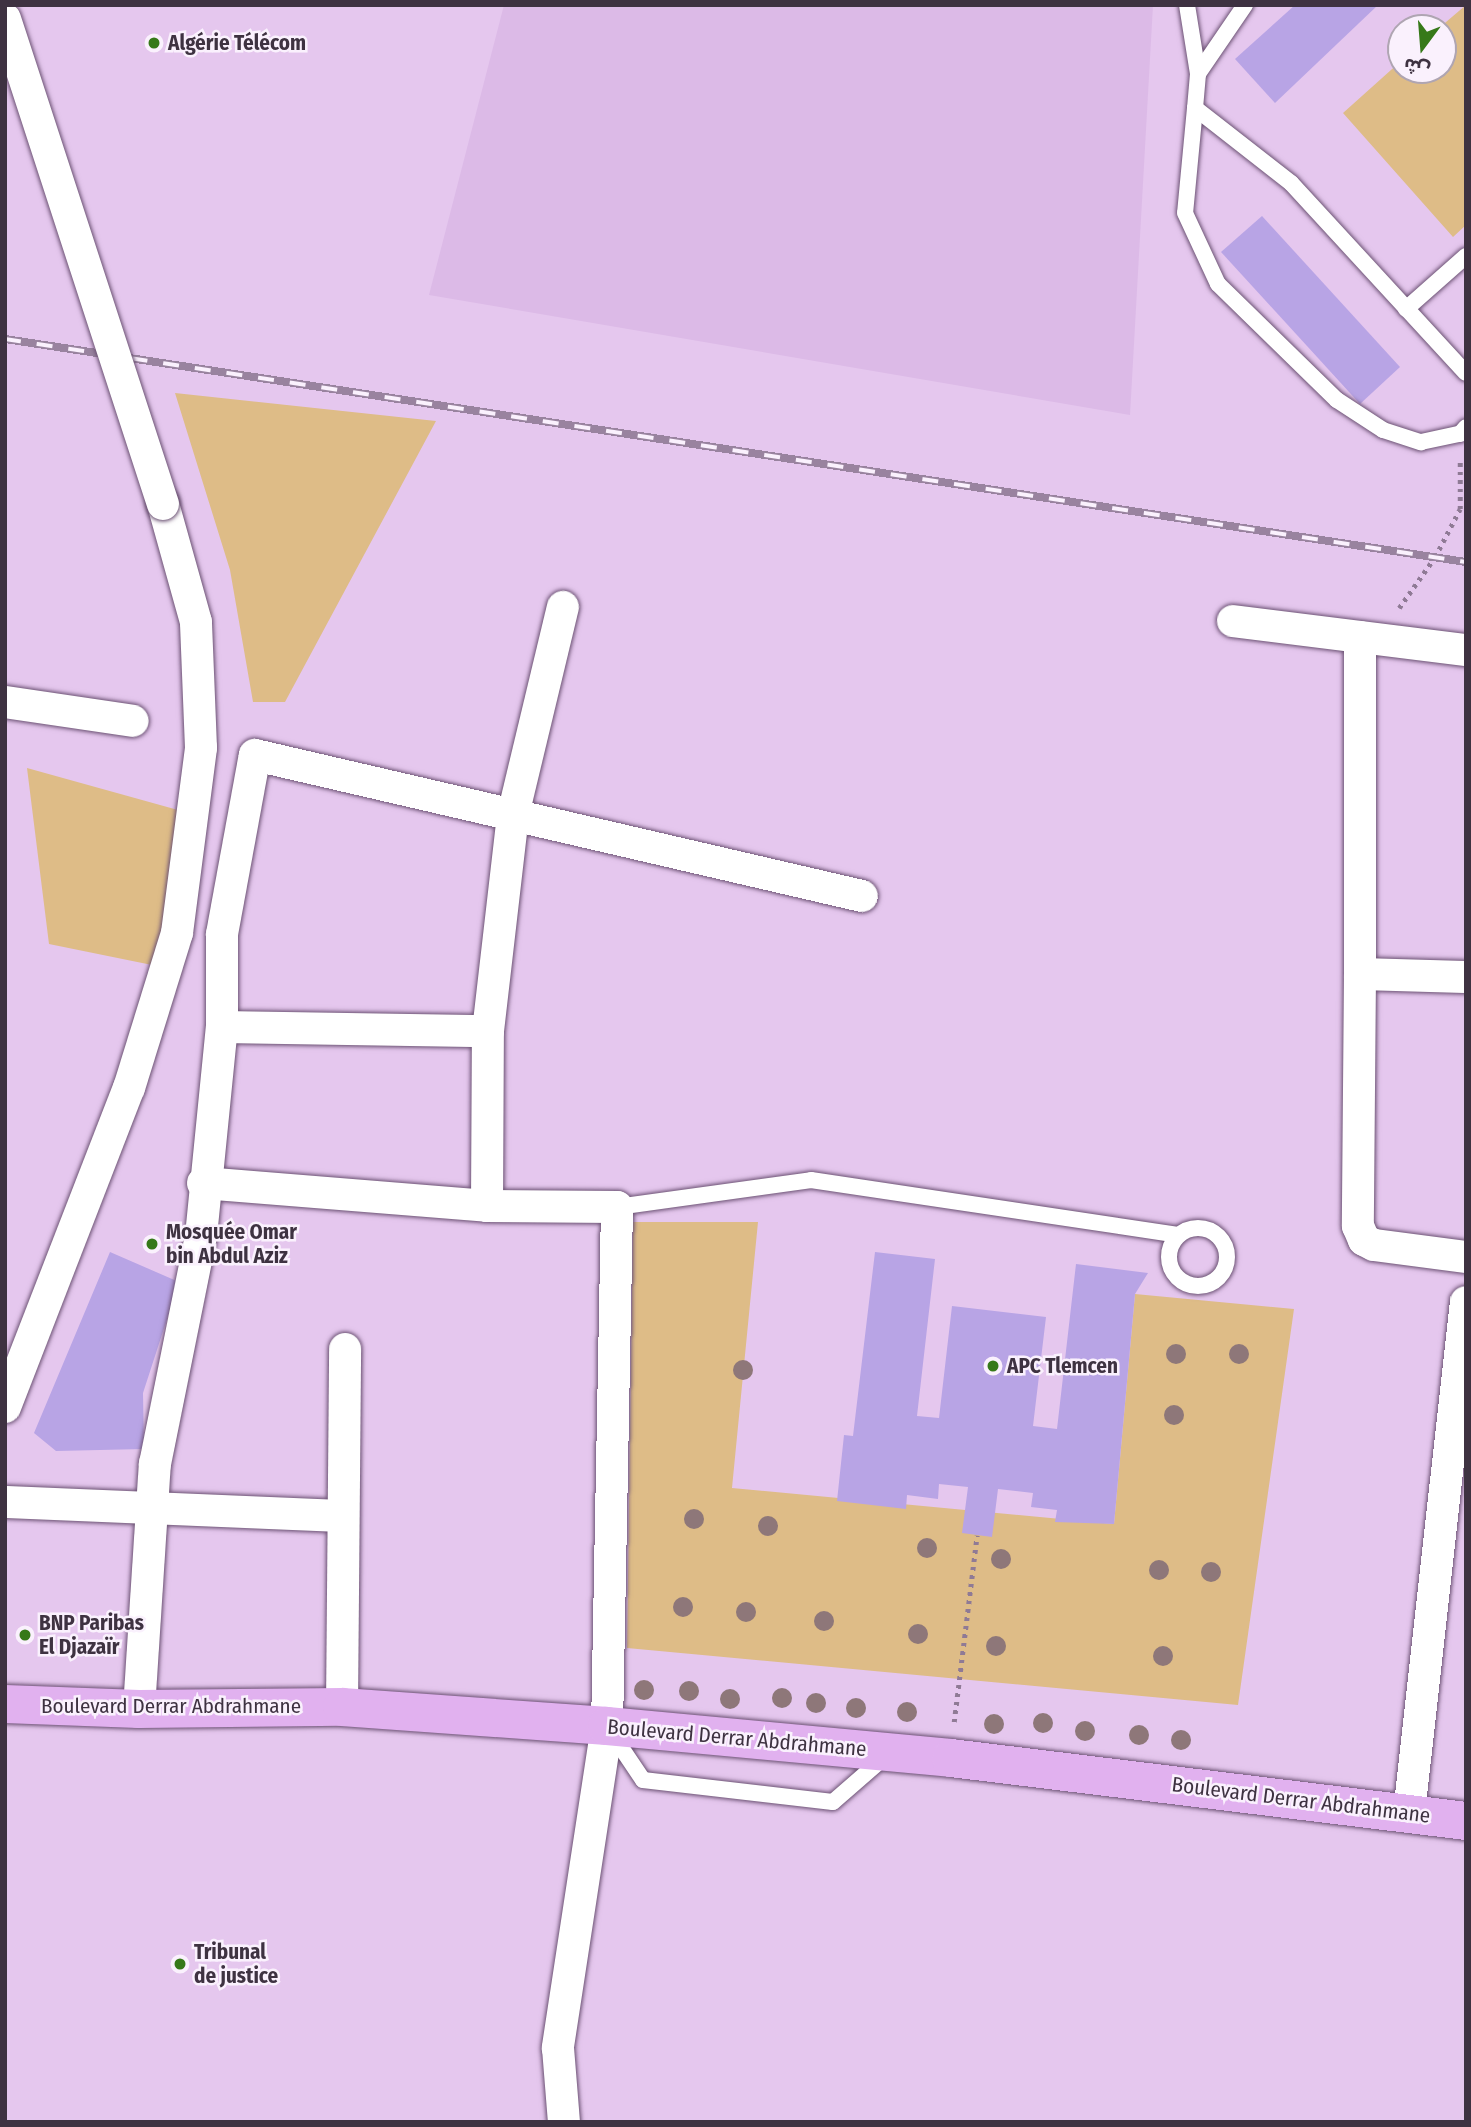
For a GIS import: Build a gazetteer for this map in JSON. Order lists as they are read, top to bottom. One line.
{"streets":{"main road":["Boulevard Derrar Abdrahmane"]},"places":["Algérie Télécom","Mosquée Omar bin Abdul Aziz","APC Tlemcen","BNP Paribas El Djazaïr","Tribunal de justice"],"north":"bottom"}
